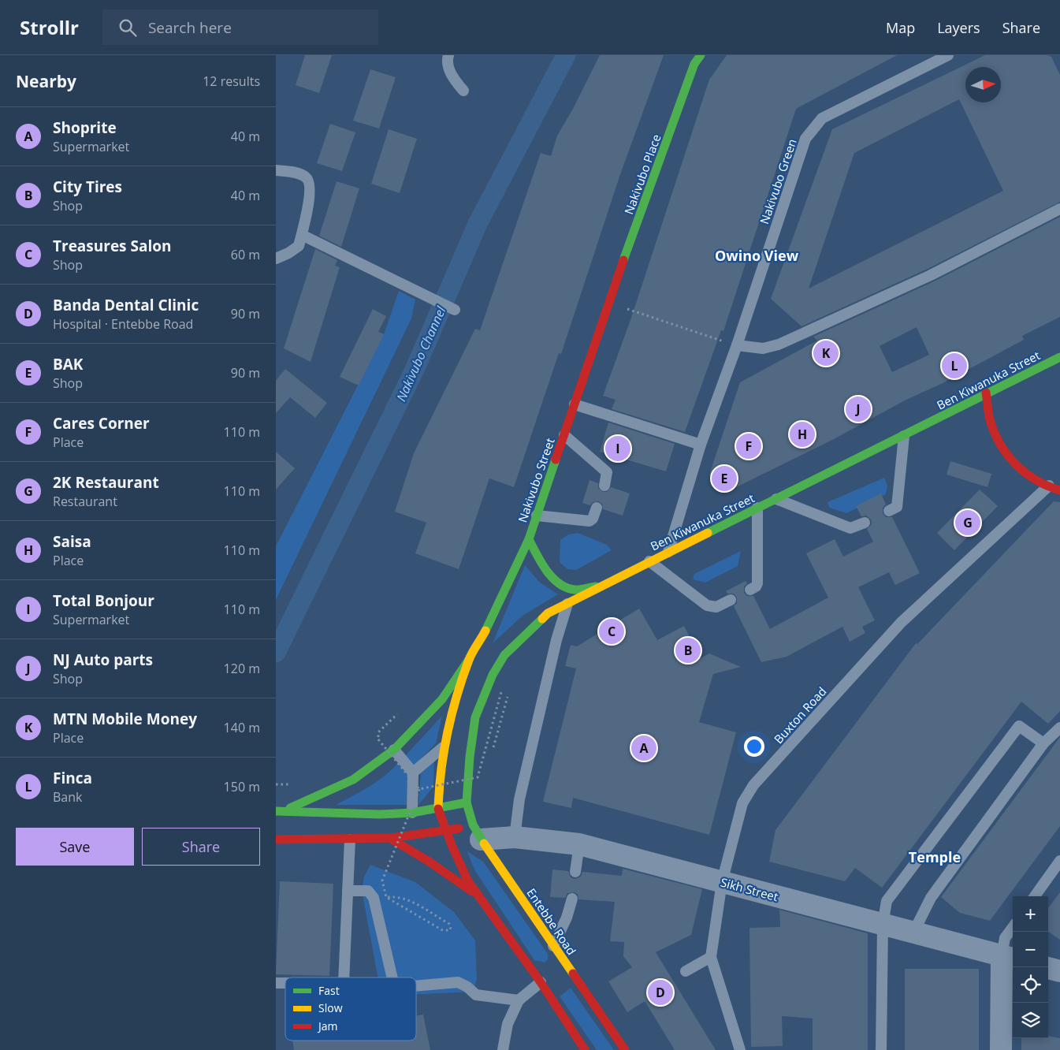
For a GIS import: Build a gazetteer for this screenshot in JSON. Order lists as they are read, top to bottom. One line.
{"streets":{"main road":["Nakivubo Place","Ben Kiwanuka Street","Nakivubo Street","Entebbe Road"],"street":["Sikh Street"],"lane":["Nakivubo Green","Buxton Road"]},"crossings":[["Nakivubo Place","Nakivubo Street"],["Nakivubo Green","Ben Kiwanuka Street"],["Ben Kiwanuka Street","Entebbe Road"],["Buxton Road","Sikh Street"],["Sikh Street","Entebbe Road"]],"districts":["Owino View","Temple"],"water":["Nakivubo Channel"],"legend":["Fast","Slow","Jam"],"north":"right","page":{"header":"Strollr","search":"Search here","nav":["Map","Layers","Share"],"heading":["Nearby","12 results"],"list":[{"mark":"A","name":"Shoprite","note":"Supermarket","value":"40 m"},{"mark":"B","name":"City Tires","note":"Shop","value":"40 m"},{"mark":"C","name":"Treasures Salon","note":"Shop","value":"60 m"},{"mark":"D","name":"Banda Dental Clinic","note":"Hospital · Entebbe Road","value":"90 m"},{"mark":"E","name":"BAK","note":"Shop","value":"90 m"},{"mark":"F","name":"Cares Corner","note":"Place","value":"110 m"},{"mark":"G","name":"2K Restaurant","note":"Restaurant","value":"110 m"},{"mark":"H","name":"Saisa","note":"Place","value":"110 m"},{"mark":"I","name":"Total Bonjour","note":"Supermarket","value":"110 m"},{"mark":"J","name":"NJ Auto parts","note":"Shop","value":"120 m"},{"mark":"K","name":"MTN Mobile Money","note":"Place","value":"140 m"},{"mark":"L","name":"Finca","note":"Bank","value":"150 m"}],"pins":["K","L","J","H","F","I","E","G","C","B","A","D"],"buttons":["Save","Share"],"map_buttons":["+","−"]}}
